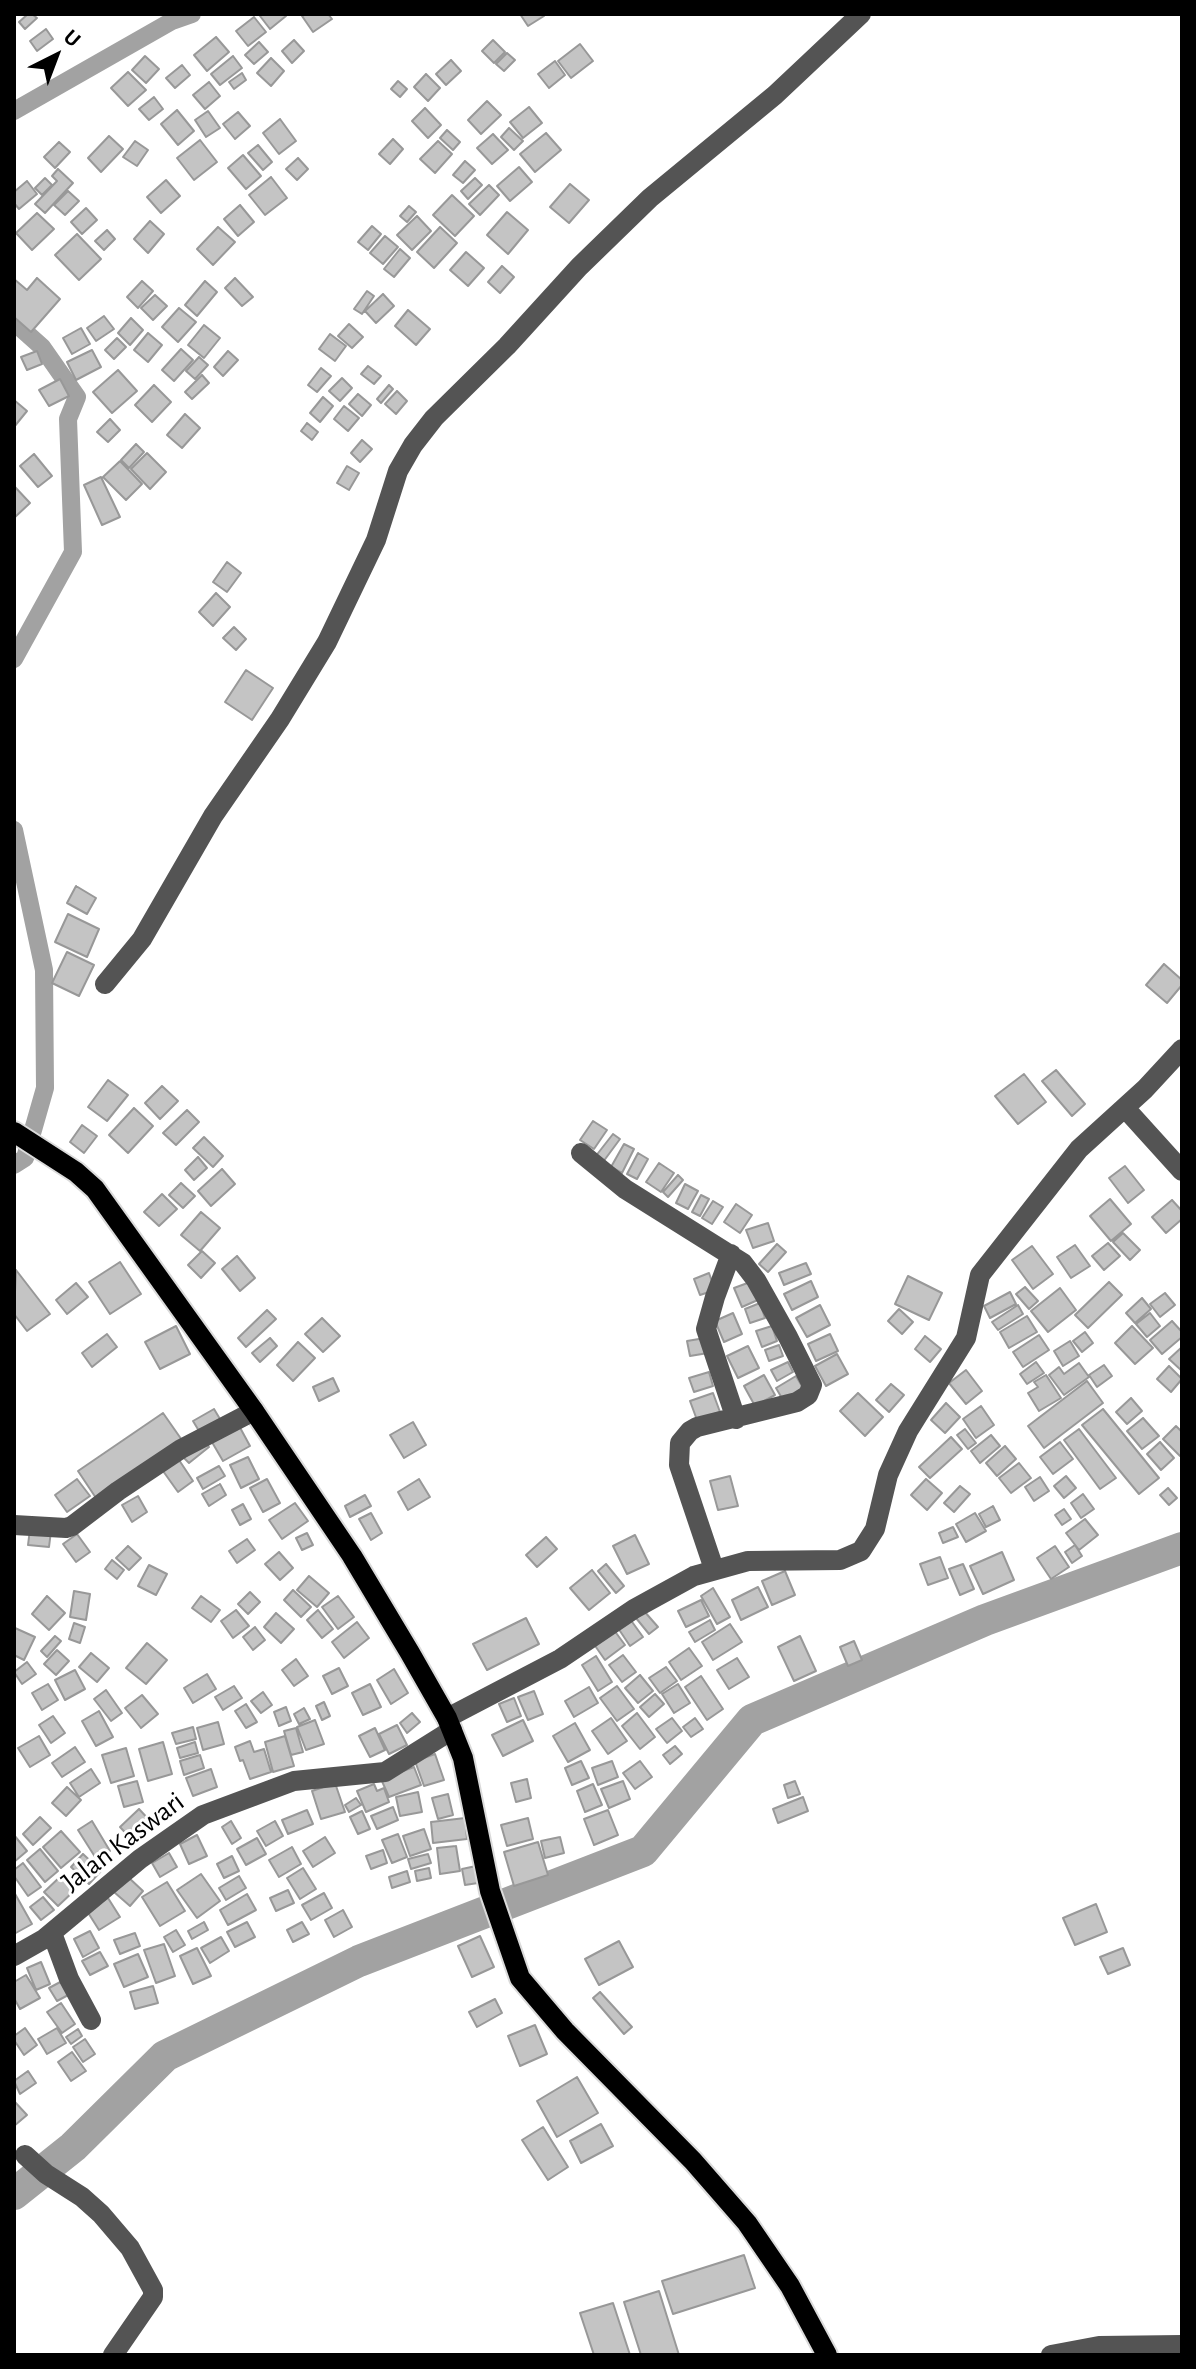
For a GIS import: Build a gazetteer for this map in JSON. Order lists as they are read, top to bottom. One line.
{"streets":{"street":["Jalan Kaswari"]},"north":"top right"}
